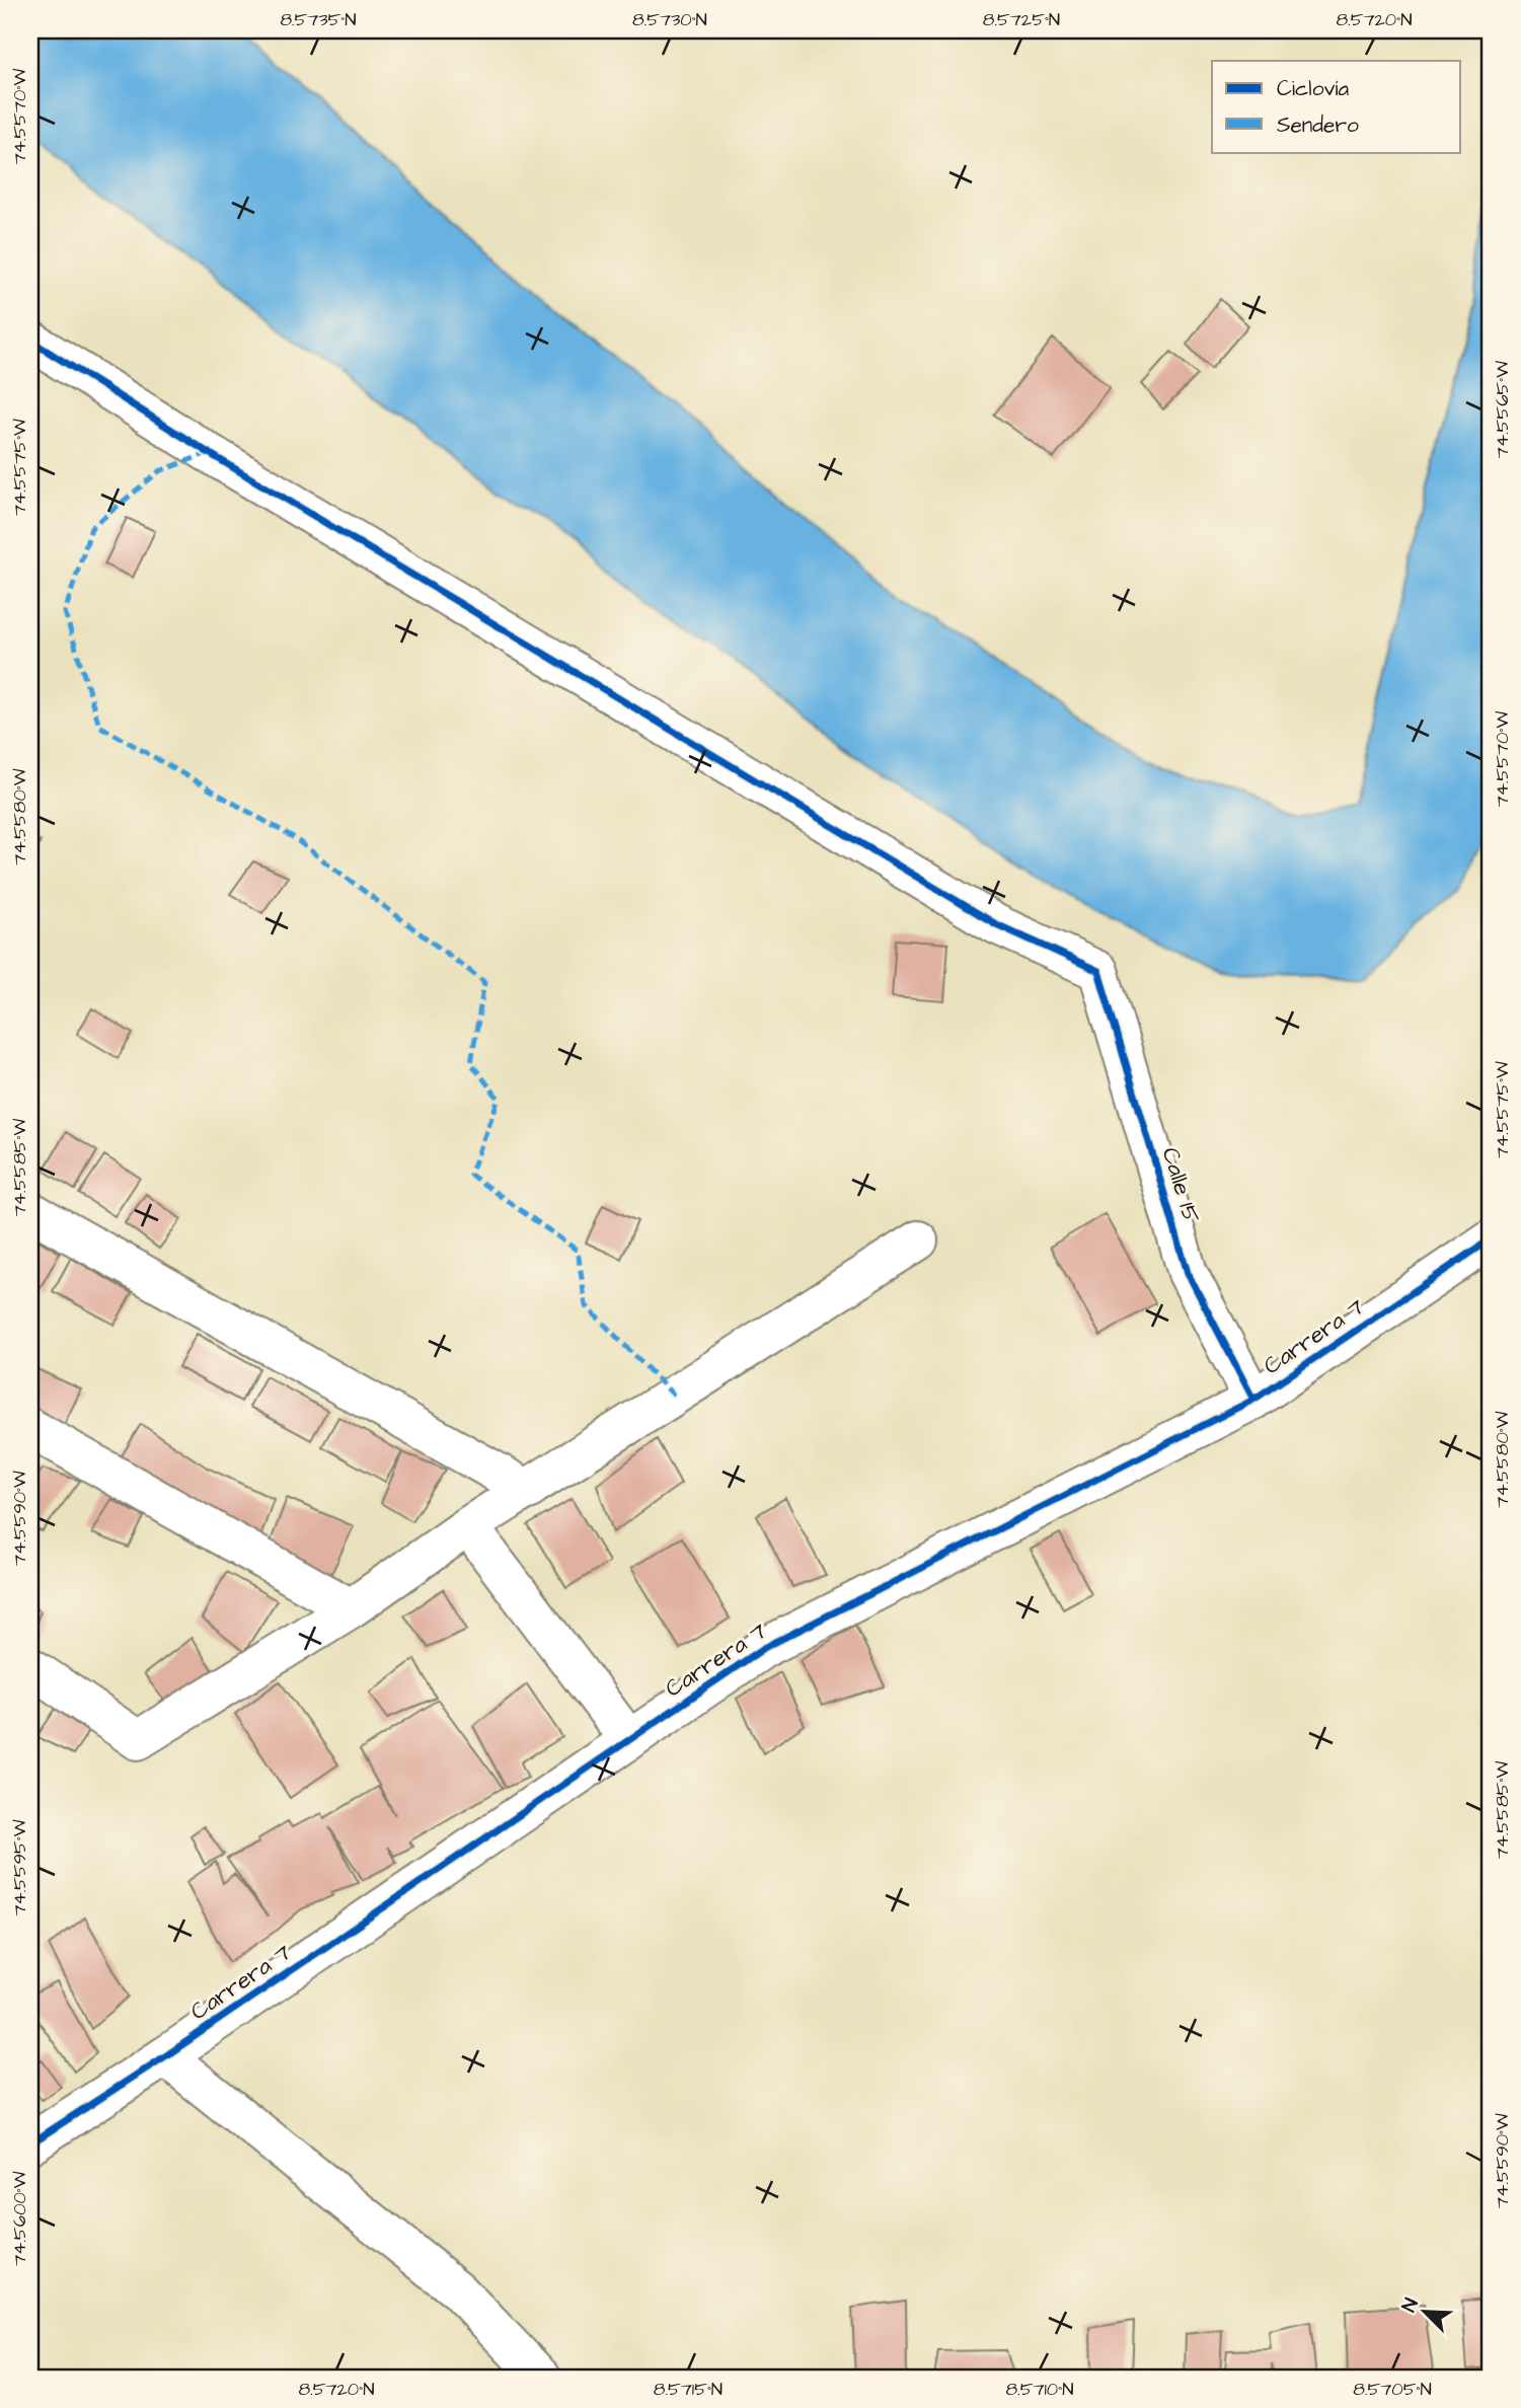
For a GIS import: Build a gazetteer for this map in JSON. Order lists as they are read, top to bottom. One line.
{"streets":{"street":["Calle 15","Carrera 7"]},"crossings":[["Calle 15","Carrera 7"]],"legend":["Ciclovía","Sendero"],"north":"top left","coordinates":["8.5735°N","8.5730°N","8.5725°N","8.5720°N","74.5570°W","74.5565°W","74.5575°W","74.5580°W","74.5585°W","74.5590°W","74.5595°W","74.5600°W","8.5715°N","8.5710°N","8.5705°N"]}
